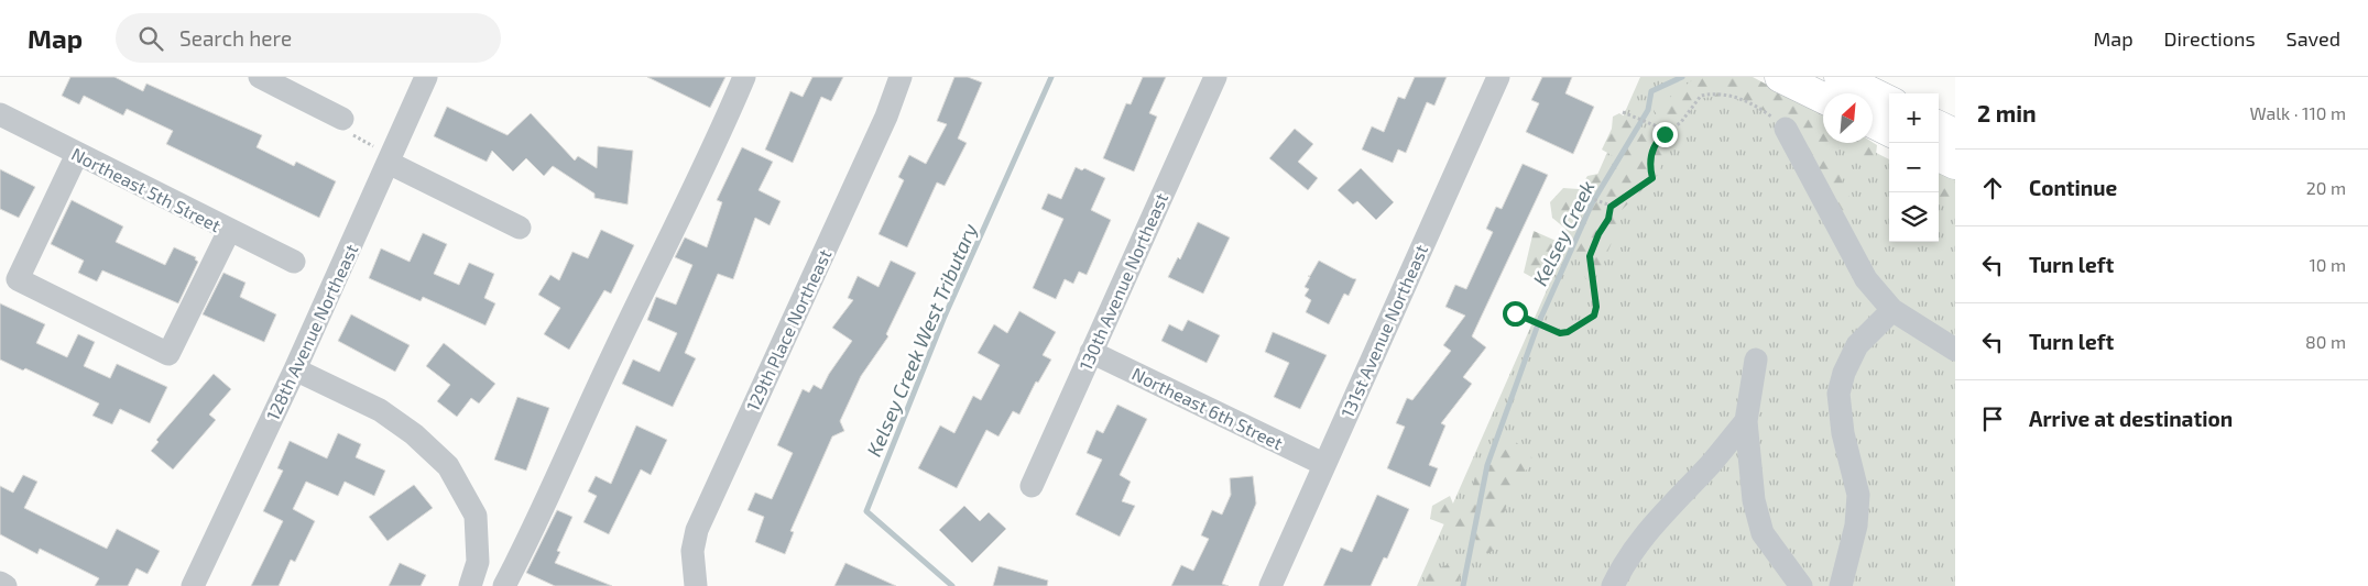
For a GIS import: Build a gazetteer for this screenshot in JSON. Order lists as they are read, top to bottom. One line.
{"streets":{"street":["Northeast 5th Street","130th Avenue Northeast","129th Place Northeast","131st Avenue Northeast","128th Avenue Northeast","Northeast 6th Street"]},"crossings":[["130th Avenue Northeast","Northeast 6th Street"],["131st Avenue Northeast","Northeast 6th Street"]],"water":["Kelsey Creek","Kelsey Creek West Tributary"],"north":"top right","page":{"header":"Map","search":"Search here","nav":["Map","Directions","Saved"],"heading":["2 min","Walk · 110 m"],"map_buttons":["+","−"],"list":[["Continue","20 m"],["Turn left","10 m"],["Turn left","80 m"],"Arrive at destination"]}}
